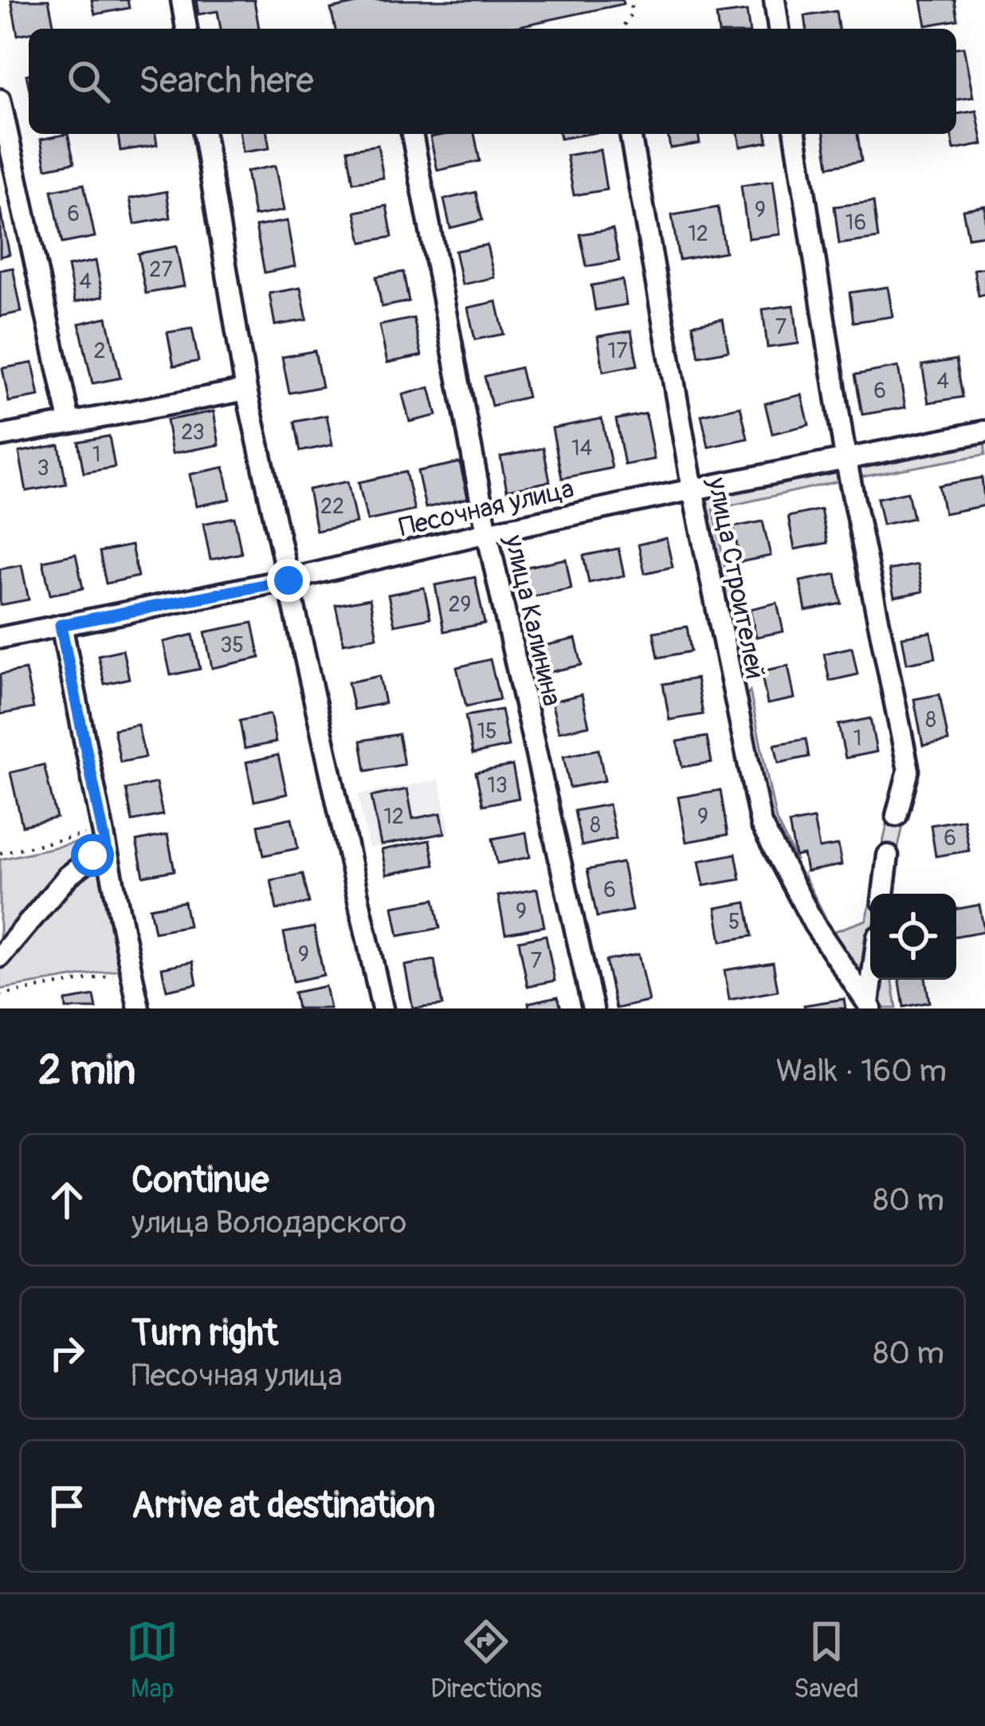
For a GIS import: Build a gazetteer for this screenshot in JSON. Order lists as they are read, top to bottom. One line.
{"streets":{"street":["Песочная улица","улица Строителей","улица Калинина"]},"crossings":[["Песочная улица","улица Строителей"],["Песочная улица","улица Калинина"]],"house_numbers":["9","6","16","12","27","4","7","2","17","4","6","23","14","1","3","22","29","35","8","15","1","13","12","9","8","6","6","9","5","9","7"],"page":{"search":"Search here","heading":["2 min","Walk · 160 m"],"list":[["Continue","улица Володарского","80 m"],["Turn right","Песочная улица","80 m"],"Arrive at destination"],"nav":["Map","Directions","Saved"]}}
